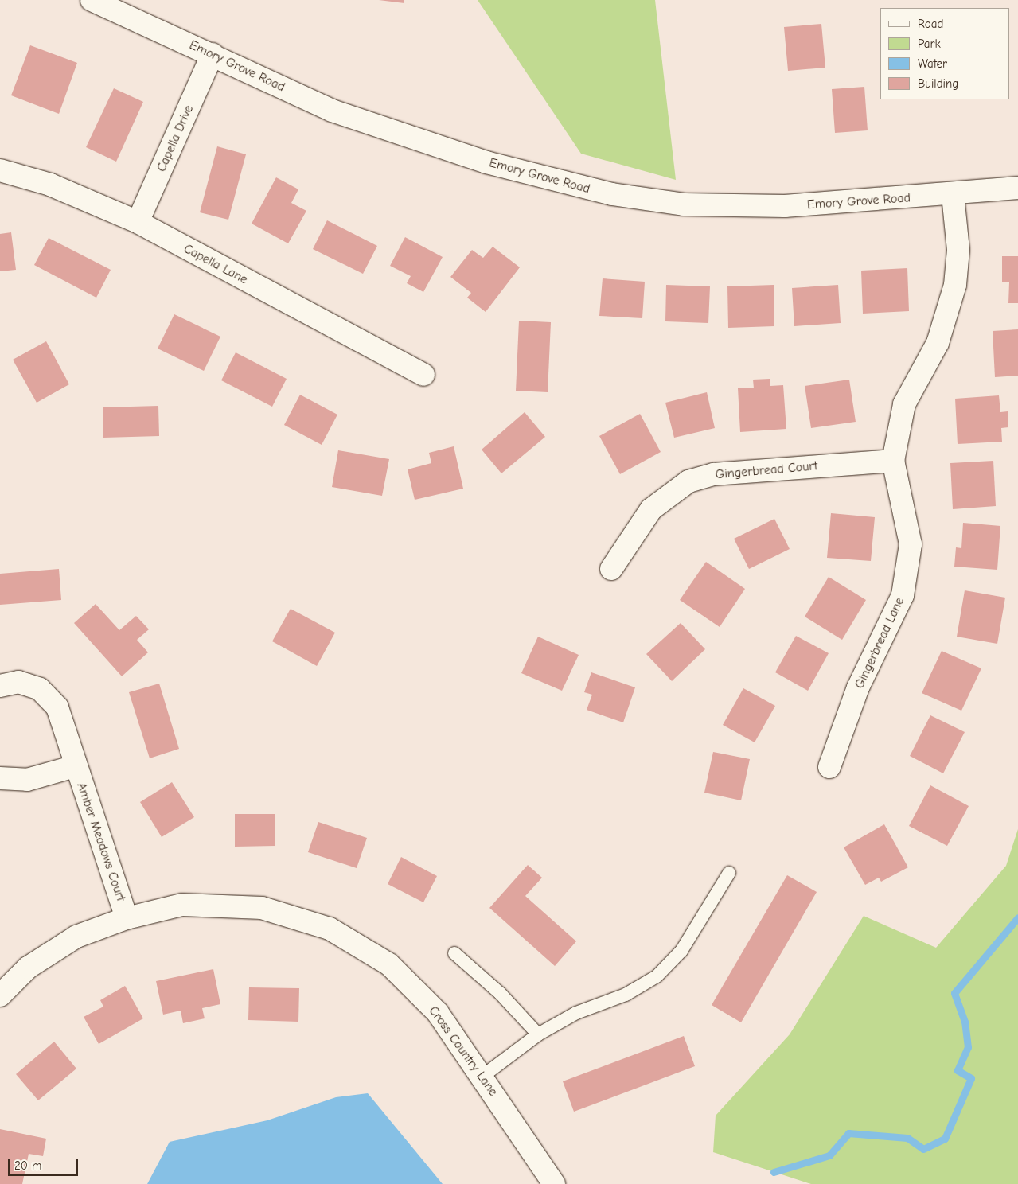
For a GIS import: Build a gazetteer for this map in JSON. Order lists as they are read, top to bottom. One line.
{"streets":{"street":["Emory Grove Road","Capella Drive","Capella Lane","Gingerbread Court","Gingerbread Lane","Amber Meadows Court","Cross Country Lane"]},"crossings":[["Emory Grove Road","Capella Drive"],["Emory Grove Road","Gingerbread Lane"],["Capella Drive","Capella Lane"],["Gingerbread Court","Gingerbread Lane"],["Amber Meadows Court","Cross Country Lane"]],"legend":["Road","Park","Water","Building"],"scale_bar":"20 m"}
